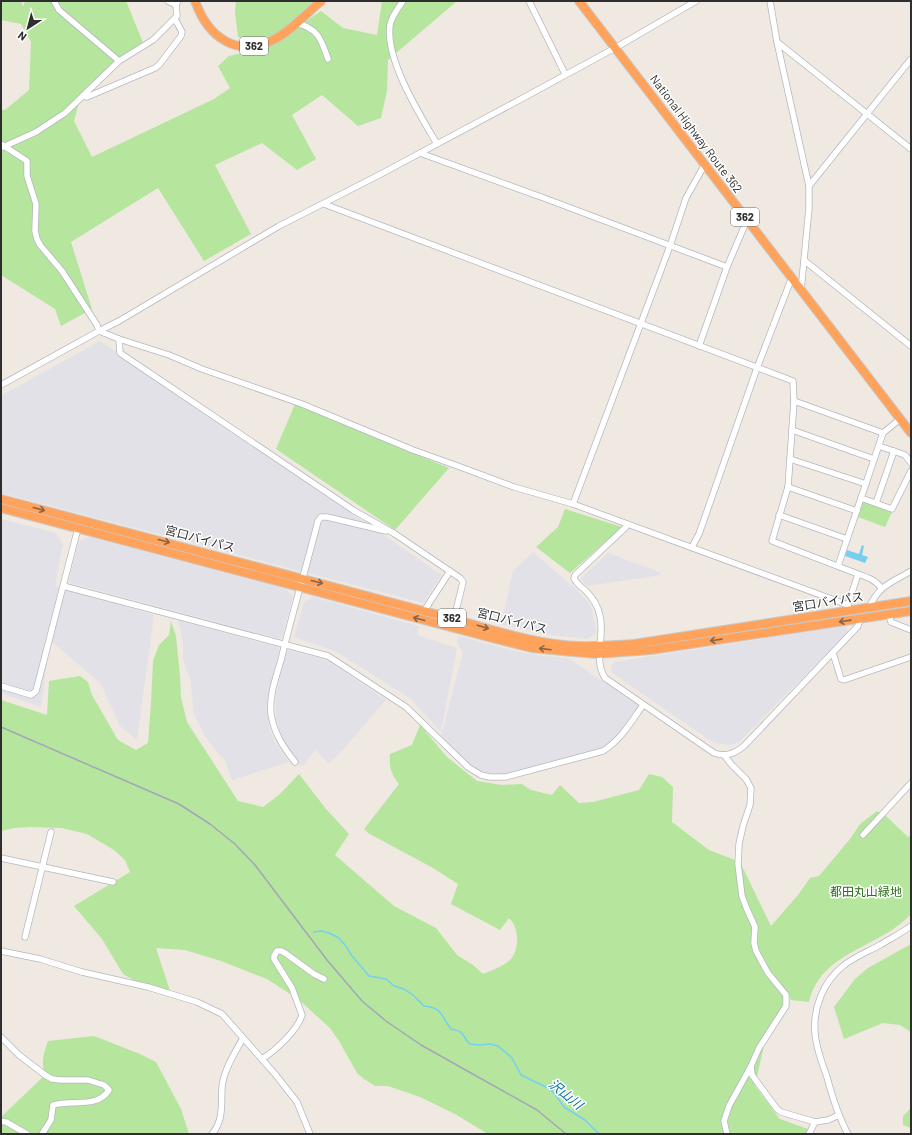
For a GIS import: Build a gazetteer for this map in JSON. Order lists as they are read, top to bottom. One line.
{"streets":{"highway":["362","National Highway Route 362","宮口バイパス"]},"water":["沢山川"],"parks":["都田丸山緑地"],"north":"bottom left"}
